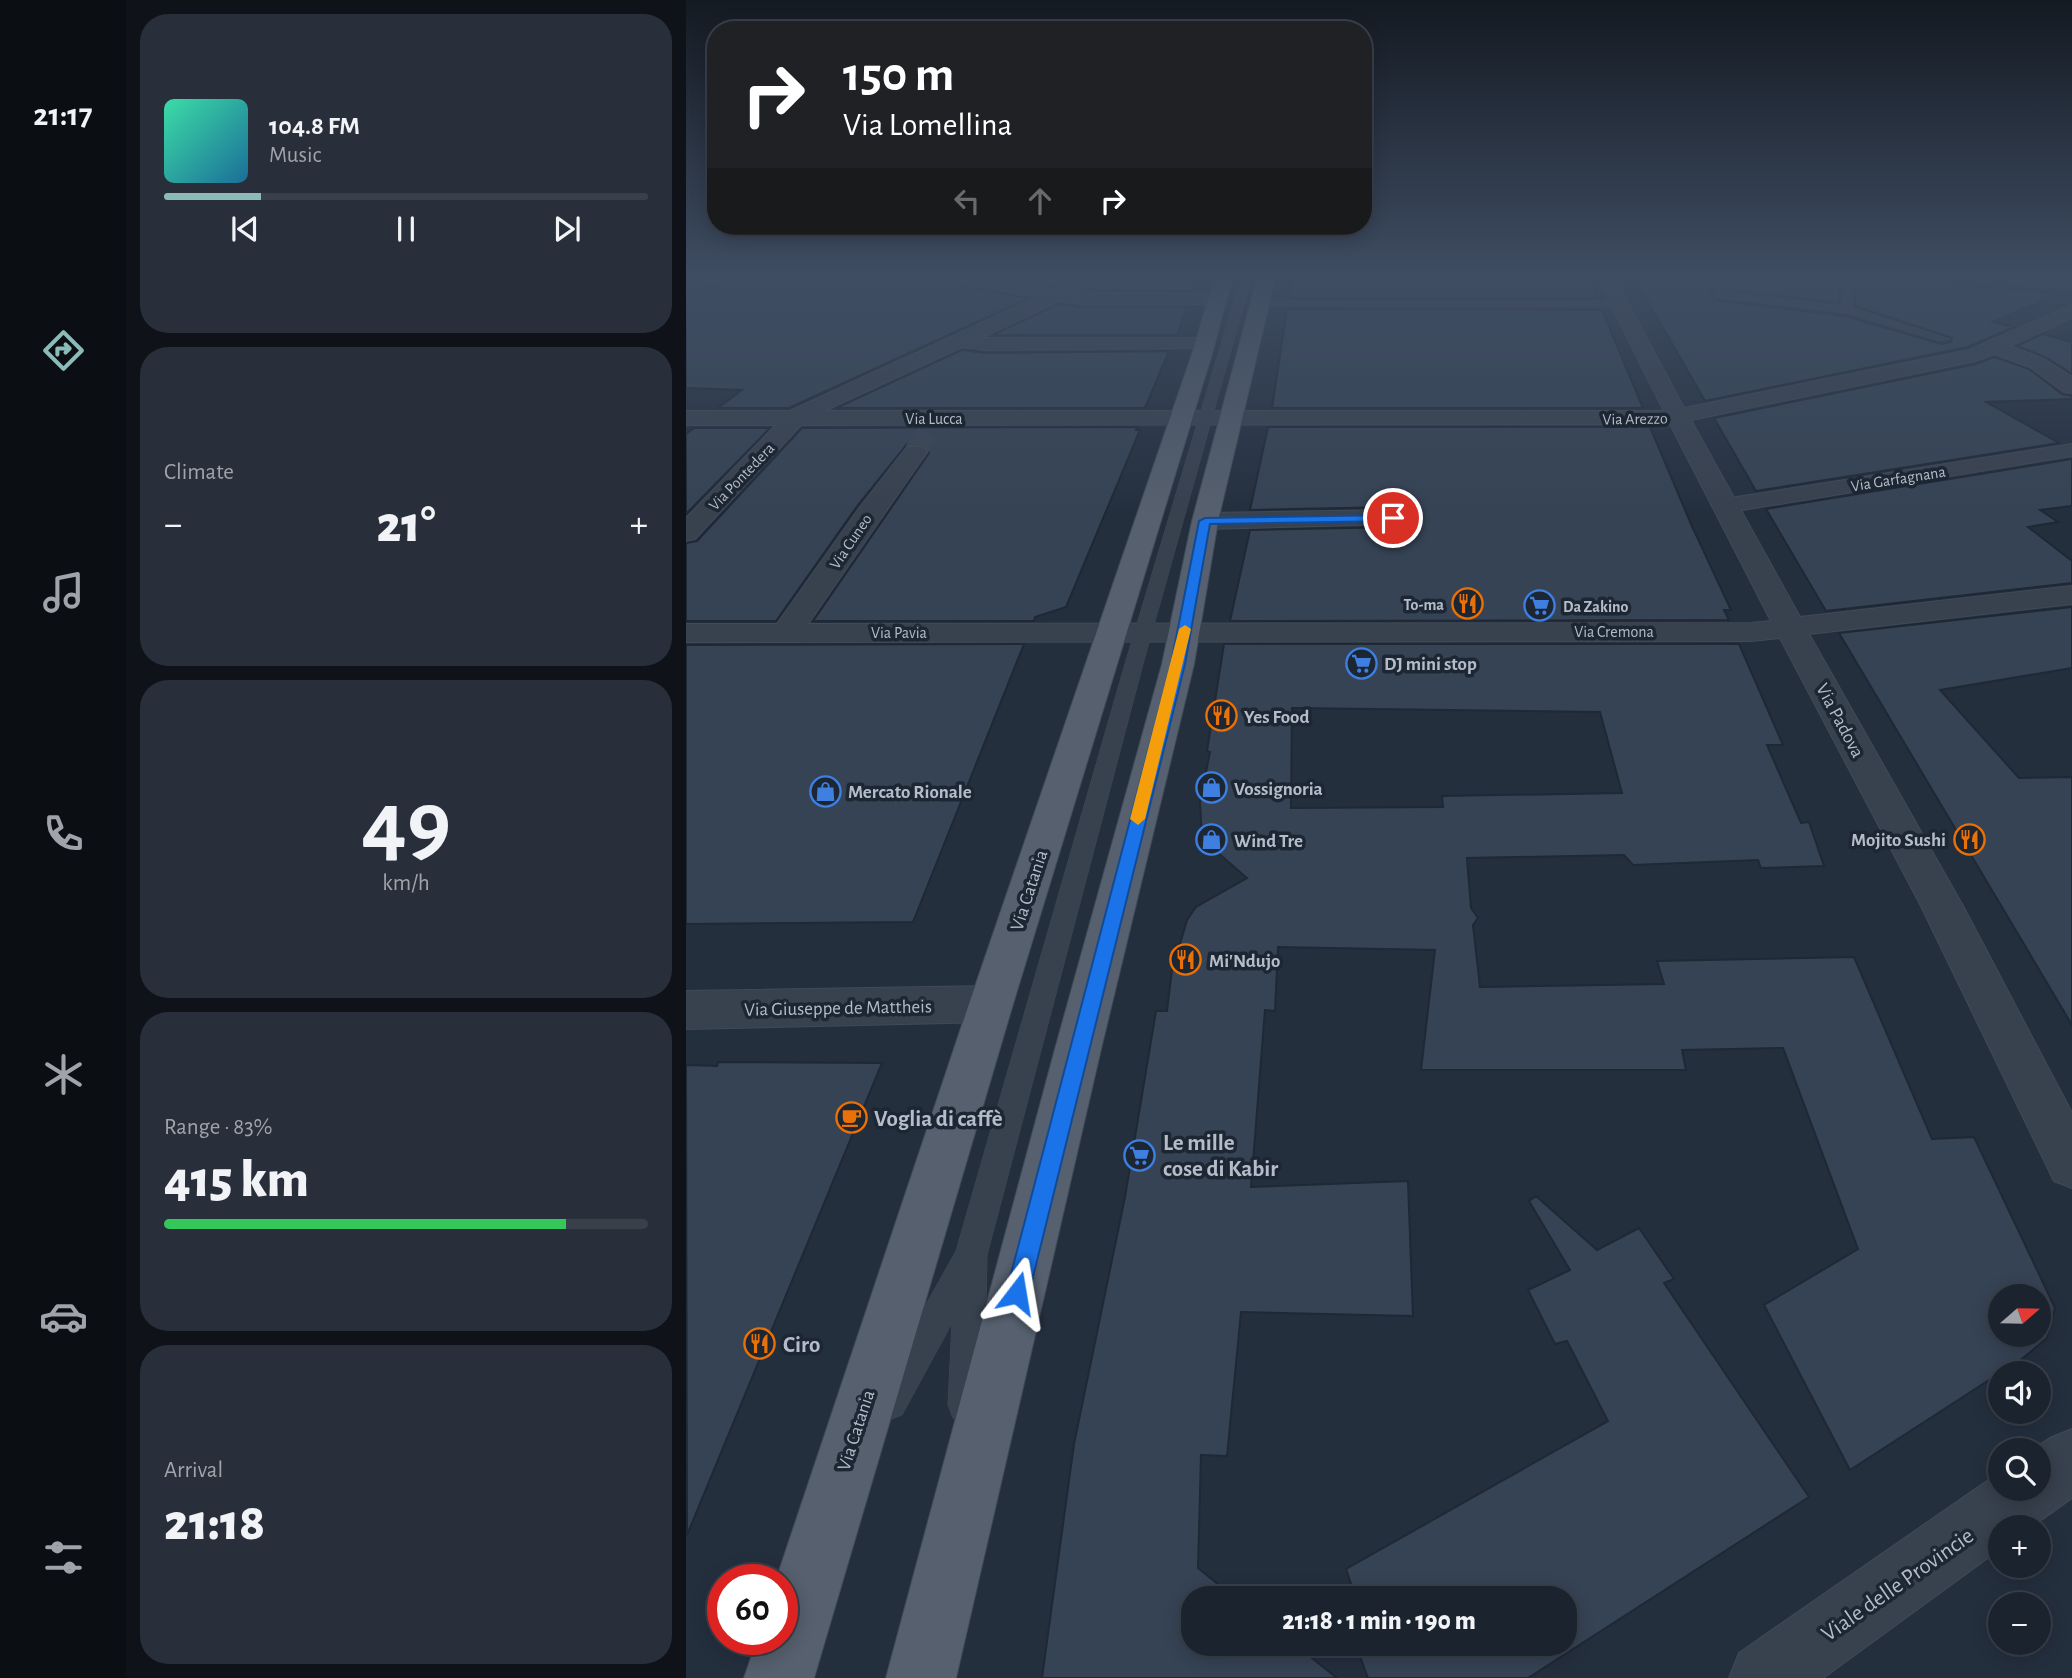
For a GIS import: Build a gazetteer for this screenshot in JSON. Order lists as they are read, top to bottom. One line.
{"streets":{"main road":["Via Catania"],"street":["Via Lucca","Via Arezzo","Via Pontedera","Via Garfagnana","Via Cuneo","Via Cremona","Via Pavia","Via Padova","Via Giuseppe de Mattheis","Viale delle Provincie"]},"crossings":[["Via Lucca","Via Arezzo"],["Via Lucca","Via Pontedera"],["Via Lucca","Via Catania"],["Via Arezzo","Via Padova"],["Via Arezzo","Via Catania"],["Via Garfagnana","Via Padova"],["Via Cuneo","Via Pavia"],["Via Cremona","Via Pavia"],["Via Cremona","Via Padova"],["Via Cremona","Via Catania"],["Via Pavia","Via Catania"],["Via Catania","Via Giuseppe de Mattheis"]],"places":{"restaurant":["To-ma","Yes Food","Mojito Sushi","Mi'Ndujo","Ciro"],"supermarket":["Da Zakino","DJ mini stop","Le mille cose di Kabir"],"shop":["Vossignoria","Mercato Rionale","Wind Tre"],"cafe":["Voglia di caffè"]},"north":"right","page":{"tabs":"21:17","turn":["150 m","Via Lomellina"],"song":["104.8 FM","Music"],"tile":["Climate",["49","km/h"],["Range · 83%","415 km"],["Arrival","21:18"]],"heat":["−","21°","+"],"map_buttons":["+","−"],"limit":"60","trip":"21:18 · 1 min · 190 m"}}
